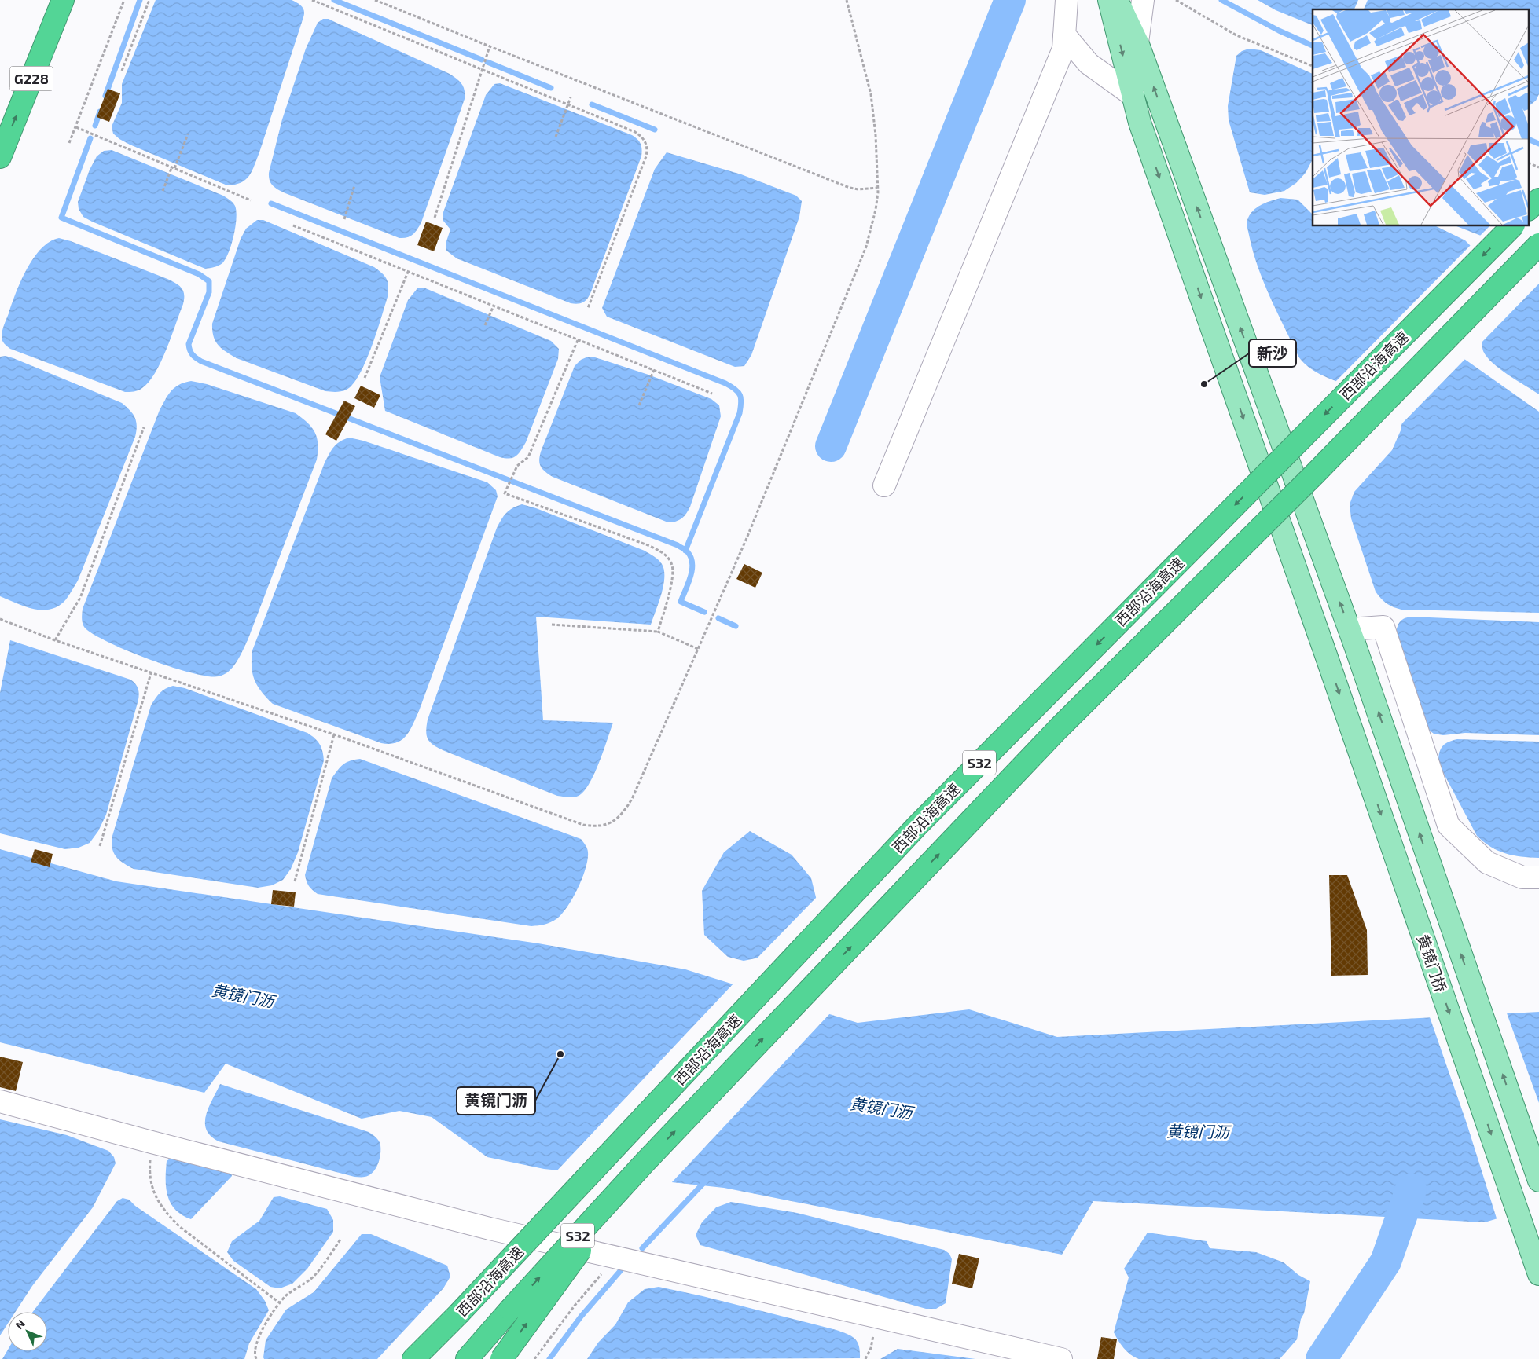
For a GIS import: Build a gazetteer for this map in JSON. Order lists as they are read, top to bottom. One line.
{"streets":{"highway":["G228","西部沿海高速","S32"],"main road":["黄镜门桥"]},"water":["黄镜门沥"],"places":["新沙","黄镜门沥"],"north":"top left"}
